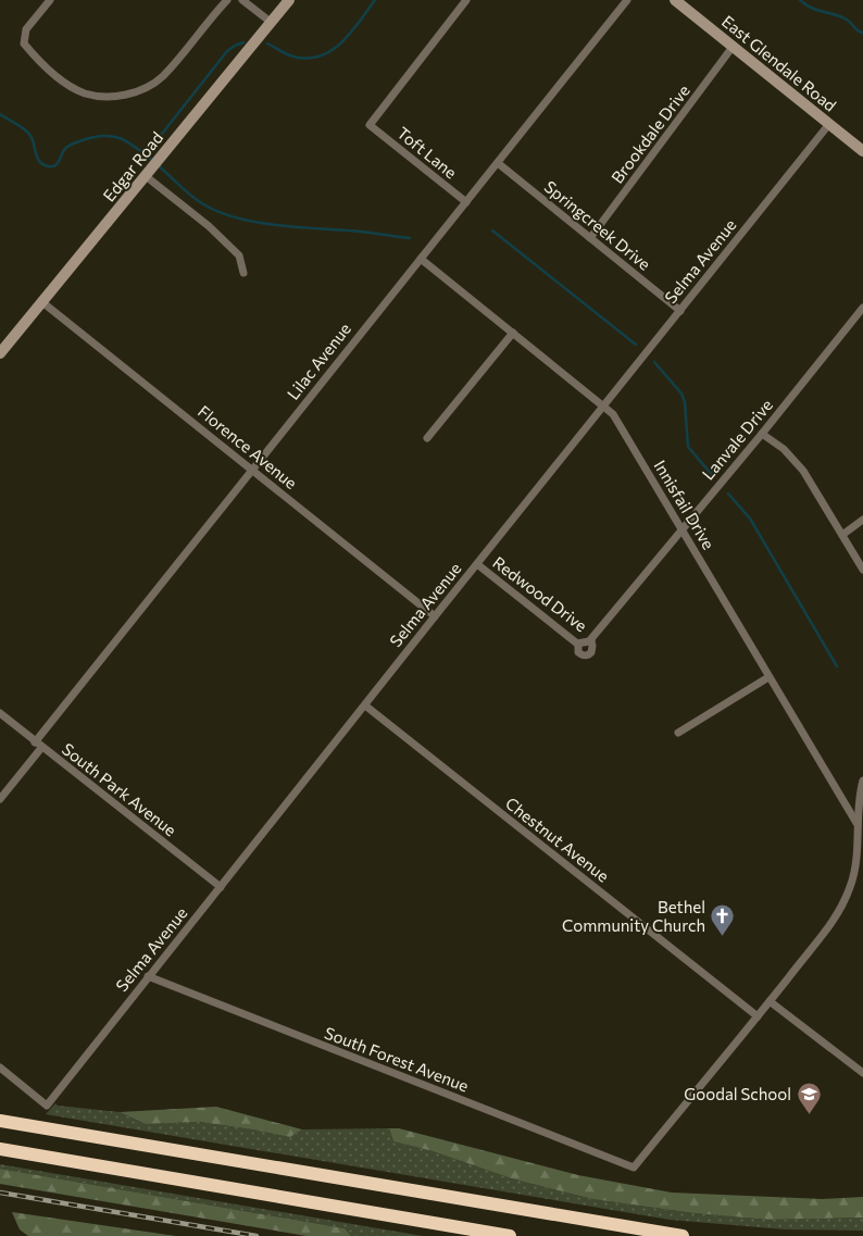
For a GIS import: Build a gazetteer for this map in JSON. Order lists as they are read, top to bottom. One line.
{"streets":{"street":["East Glendale Road","Brookdale Drive","Toft Lane","Edgar Road","Springcreek Drive","Selma Avenue","Lilac Avenue","Lanvale Drive","Florence Avenue","Innisfail Drive","Redwood Drive","South Park Avenue","Chestnut Avenue","South Forest Avenue"]},"crossings":[["East Glendale Road","Brookdale Drive"],["East Glendale Road","Selma Avenue"],["Brookdale Drive","Springcreek Drive"],["Toft Lane","Lilac Avenue"],["Edgar Road","Florence Avenue"],["Springcreek Drive","Selma Avenue"],["Springcreek Drive","Lilac Avenue"],["Selma Avenue","Florence Avenue"],["Selma Avenue","Innisfail Drive"],["Selma Avenue","Redwood Drive"],["Selma Avenue","South Park Avenue"],["Selma Avenue","Chestnut Avenue"],["Selma Avenue","South Forest Avenue"],["Lilac Avenue","Florence Avenue"],["Lilac Avenue","Innisfail Drive"],["Lilac Avenue","South Park Avenue"],["Lanvale Drive","Innisfail Drive"],["Lanvale Drive","Redwood Drive"],["Chestnut Avenue","South Forest Avenue"]],"places":{"church":["Bethel Community Church"],"school or university":["Goodal School"]}}
